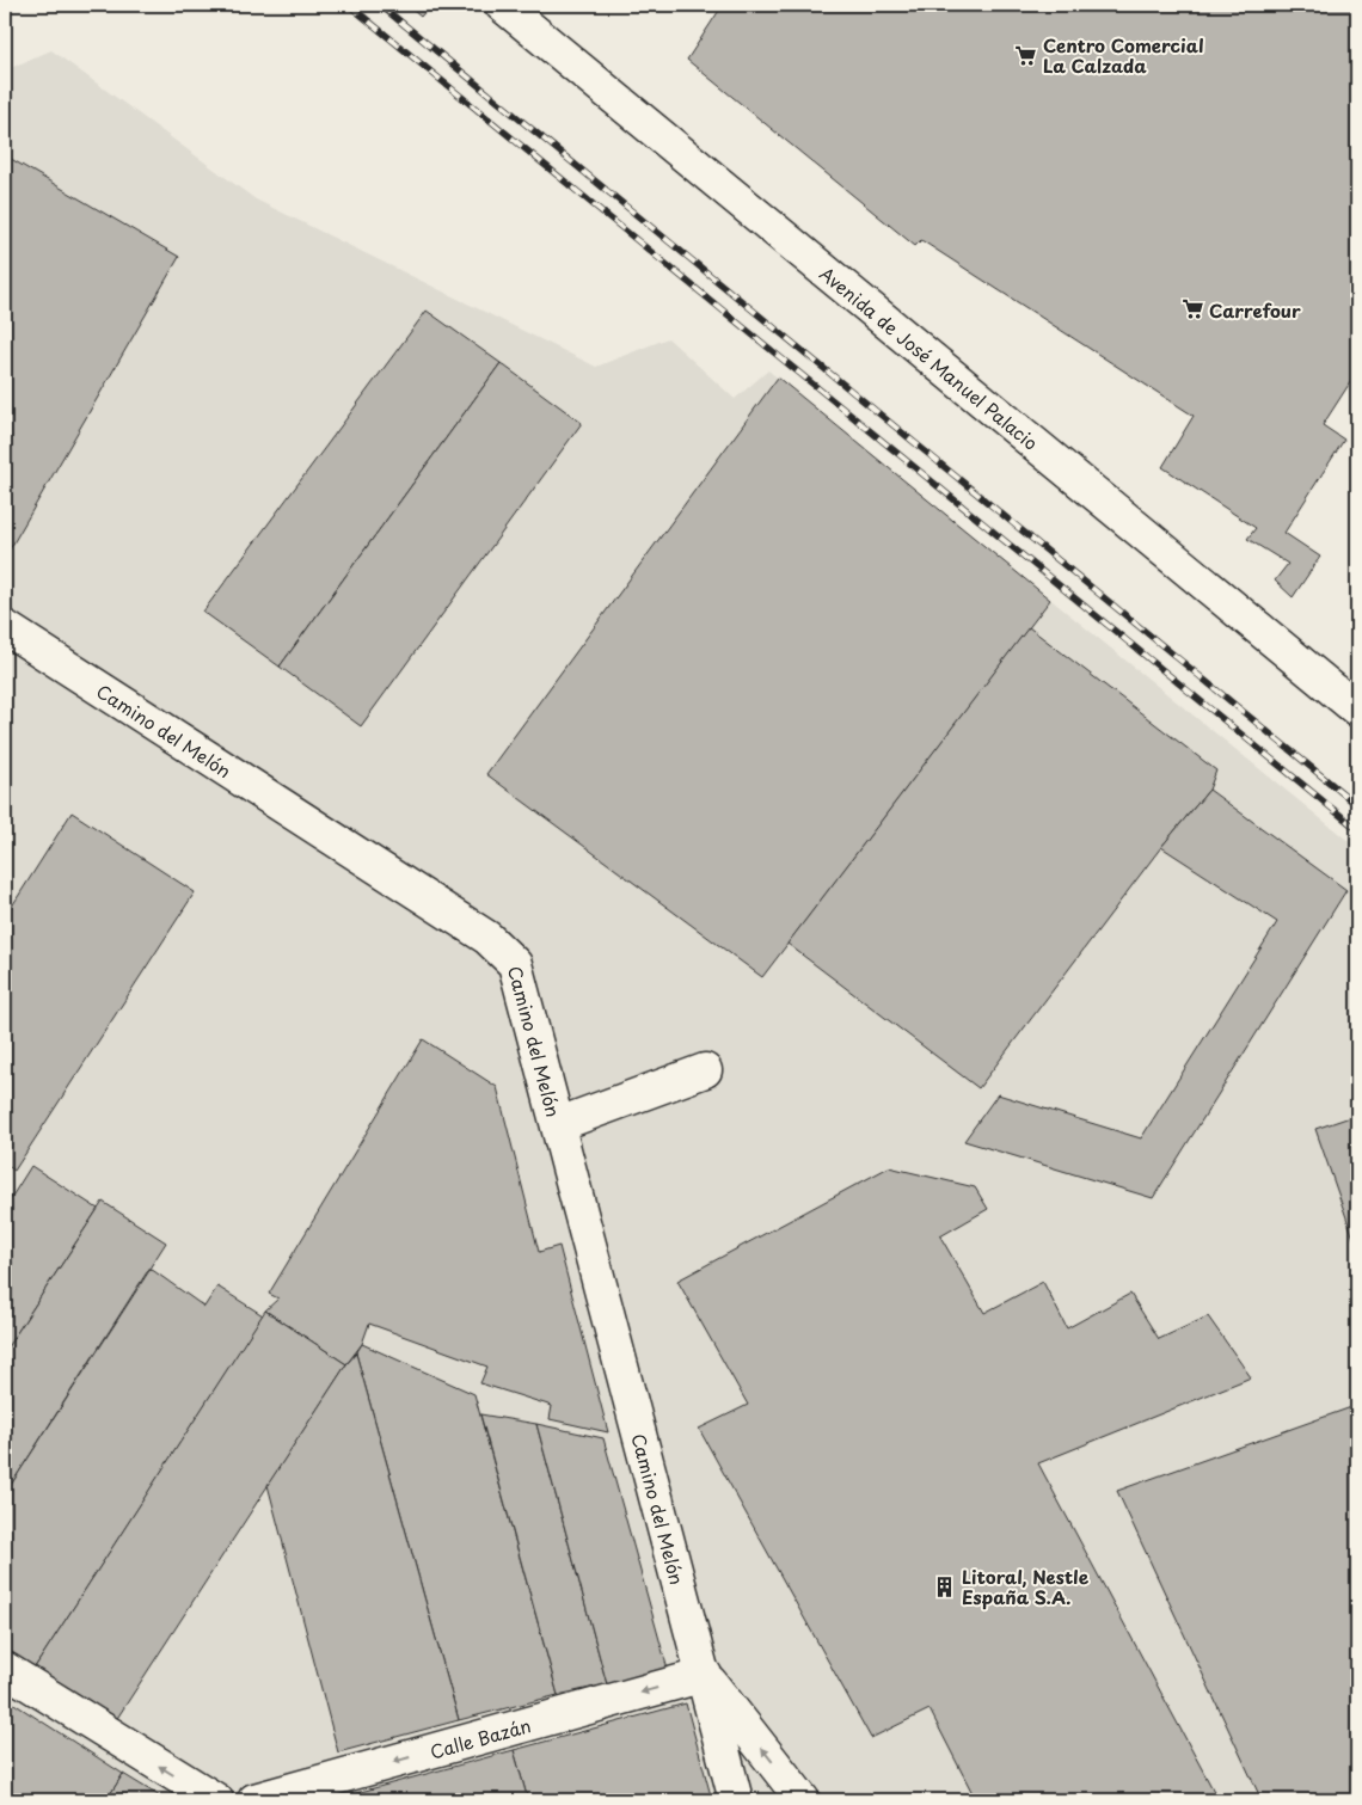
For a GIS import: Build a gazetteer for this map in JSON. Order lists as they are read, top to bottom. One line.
{"streets":{"street":["Avenida de José Manuel Palacio","Camino del Melón","Calle Bazán"]},"crossings":[["Camino del Melón","Calle Bazán"]],"one_way":["Calle Bazán"],"places":{"supermarket":["Centro Comercial La Calzada","Carrefour"],"building":["Litoral, Nestle España S.A."]}}
